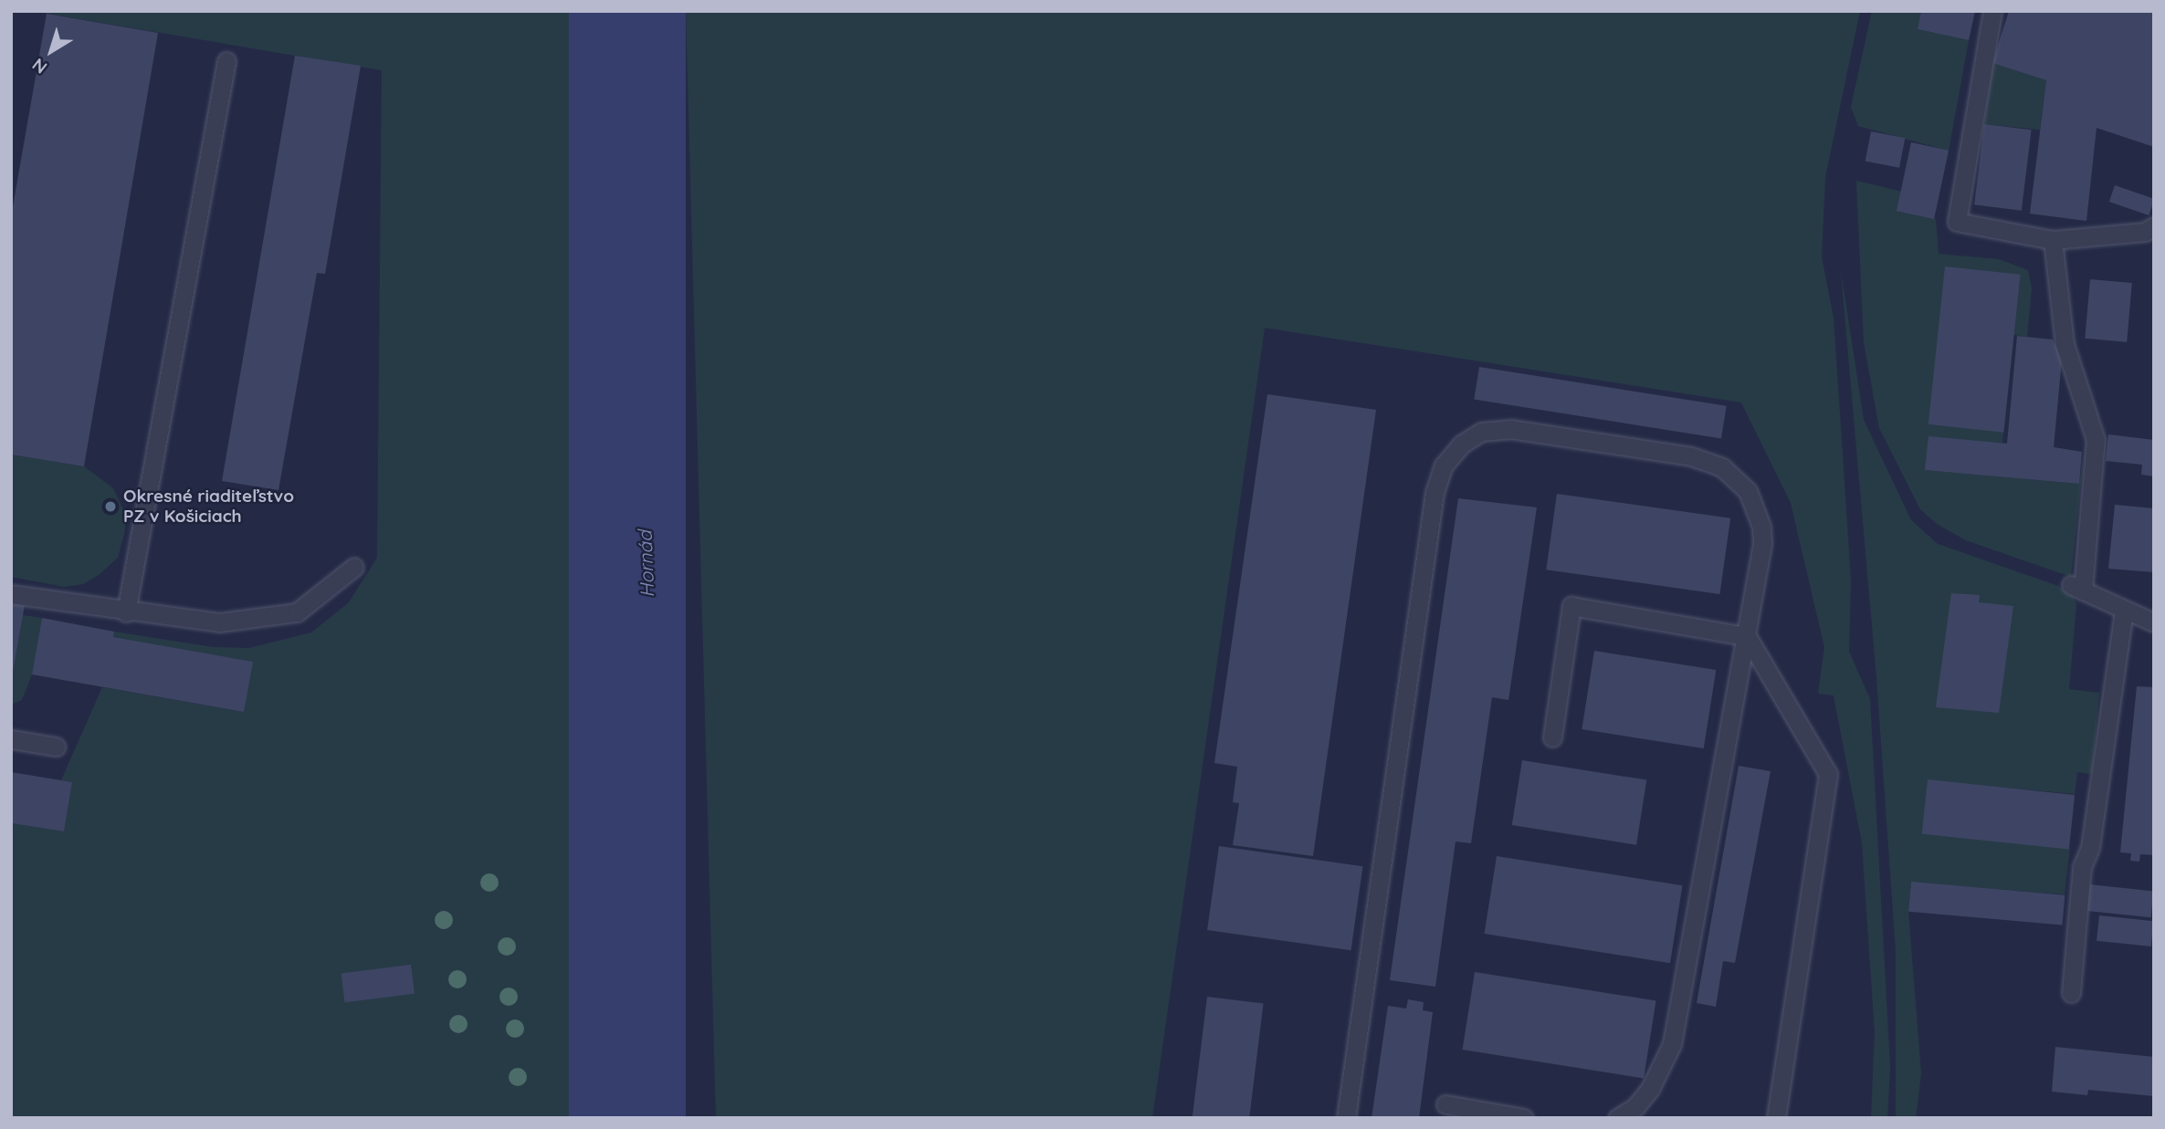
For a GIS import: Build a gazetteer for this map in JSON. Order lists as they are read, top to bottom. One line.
{"water":["Hornád"],"places":["Okresné riaditeľstvo PZ v Košiciach"],"north":"bottom left"}
